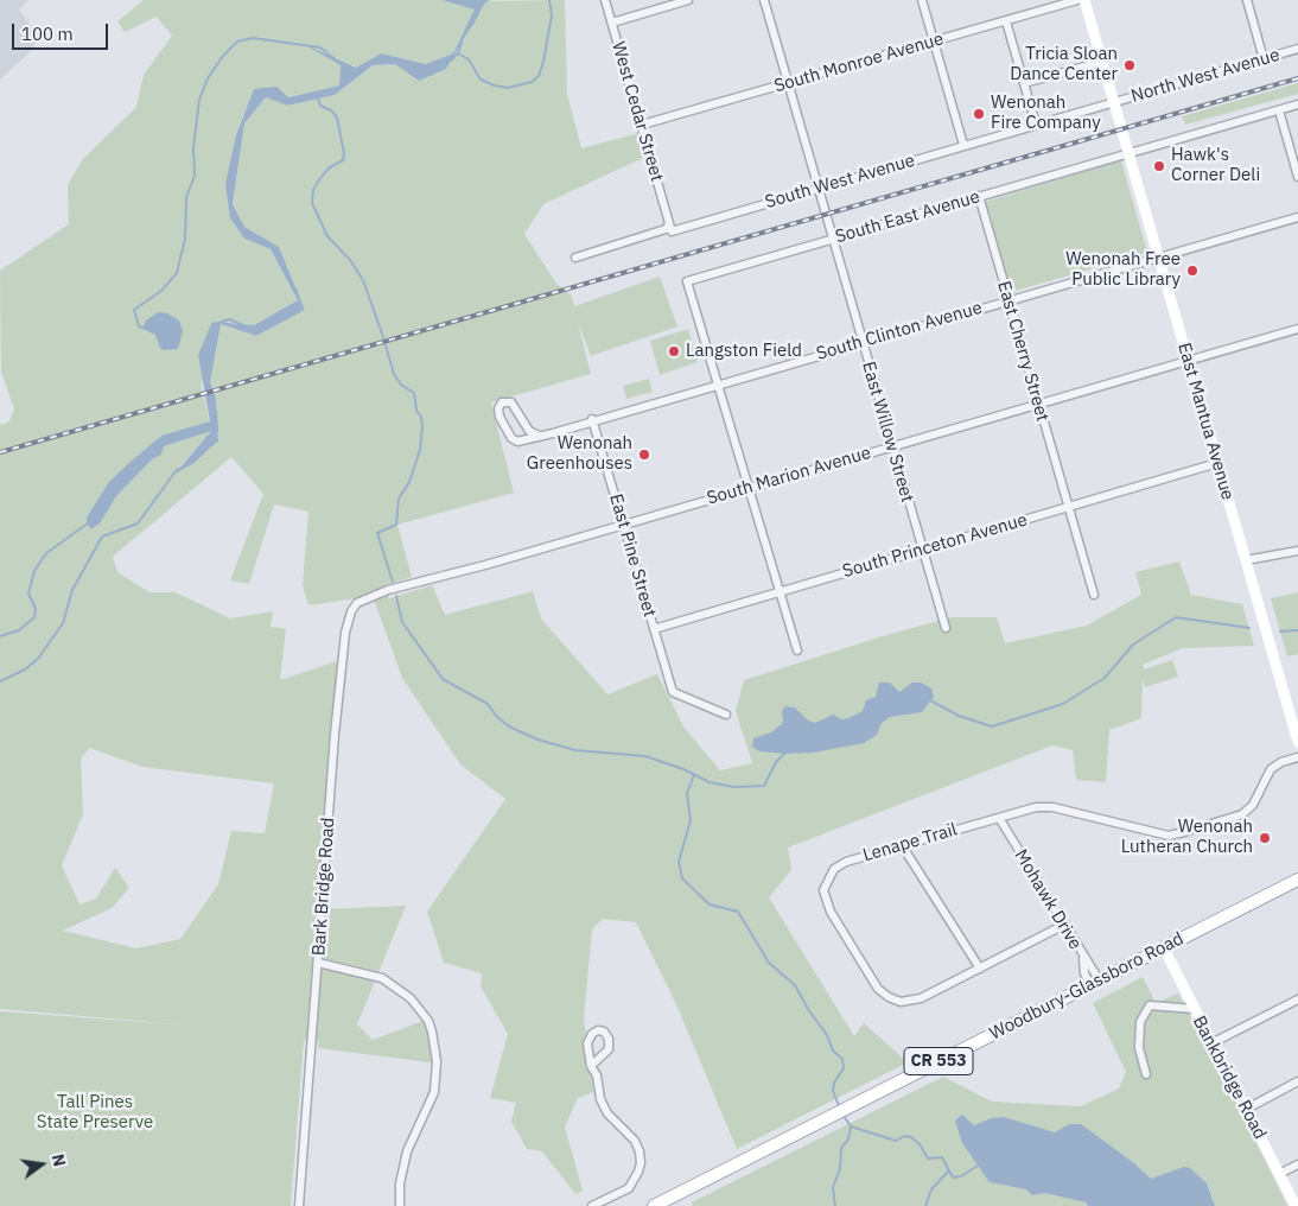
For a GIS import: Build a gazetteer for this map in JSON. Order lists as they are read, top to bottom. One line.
{"streets":{"main road":["Woodbury-Glassboro Road","CR 553"],"street":["South Monroe Avenue","North West Avenue","West Cedar Street","South West Avenue","South East Avenue","South Clinton Avenue","East Cherry Street","East Mantua Avenue","East Willow Street","South Marion Avenue","South Princeton Avenue","East Pine Street","Lenape Trail","Bark Bridge Road","Mohawk Drive","Bankbridge Road"]},"crossings":[["South Monroe Avenue","West Cedar Street"],["South Monroe Avenue","East Willow Street"],["North West Avenue","South West Avenue"],["North West Avenue","East Mantua Avenue"],["West Cedar Street","South West Avenue"],["South West Avenue","East Mantua Avenue"],["South West Avenue","East Willow Street"],["South East Avenue","South Clinton Avenue"],["South East Avenue","East Cherry Street"],["South East Avenue","East Mantua Avenue"],["South East Avenue","East Willow Street"],["South Clinton Avenue","East Cherry Street"],["South Clinton Avenue","East Mantua Avenue"],["South Clinton Avenue","East Willow Street"],["South Clinton Avenue","East Pine Street"],["East Cherry Street","South Marion Avenue"],["East Cherry Street","South Princeton Avenue"],["East Mantua Avenue","South Marion Avenue"],["East Mantua Avenue","South Princeton Avenue"],["East Willow Street","South Marion Avenue"],["East Willow Street","South Princeton Avenue"],["South Marion Avenue","East Pine Street"],["South Marion Avenue","Bark Bridge Road"],["South Princeton Avenue","East Pine Street"],["Lenape Trail","Mohawk Drive"],["Mohawk Drive","Woodbury-Glassboro Road"],["Woodbury-Glassboro Road","Bankbridge Road"]],"parks":["Tall Pines State Preserve"],"places":["Tricia Sloan Dance Center","Wenonah Fire Company","Hawk's Corner Deli","Wenonah Free Public Library","Langston Field","Wenonah Greenhouses","Wenonah Lutheran Church"],"scale_bar":"100 m","north":"right"}
